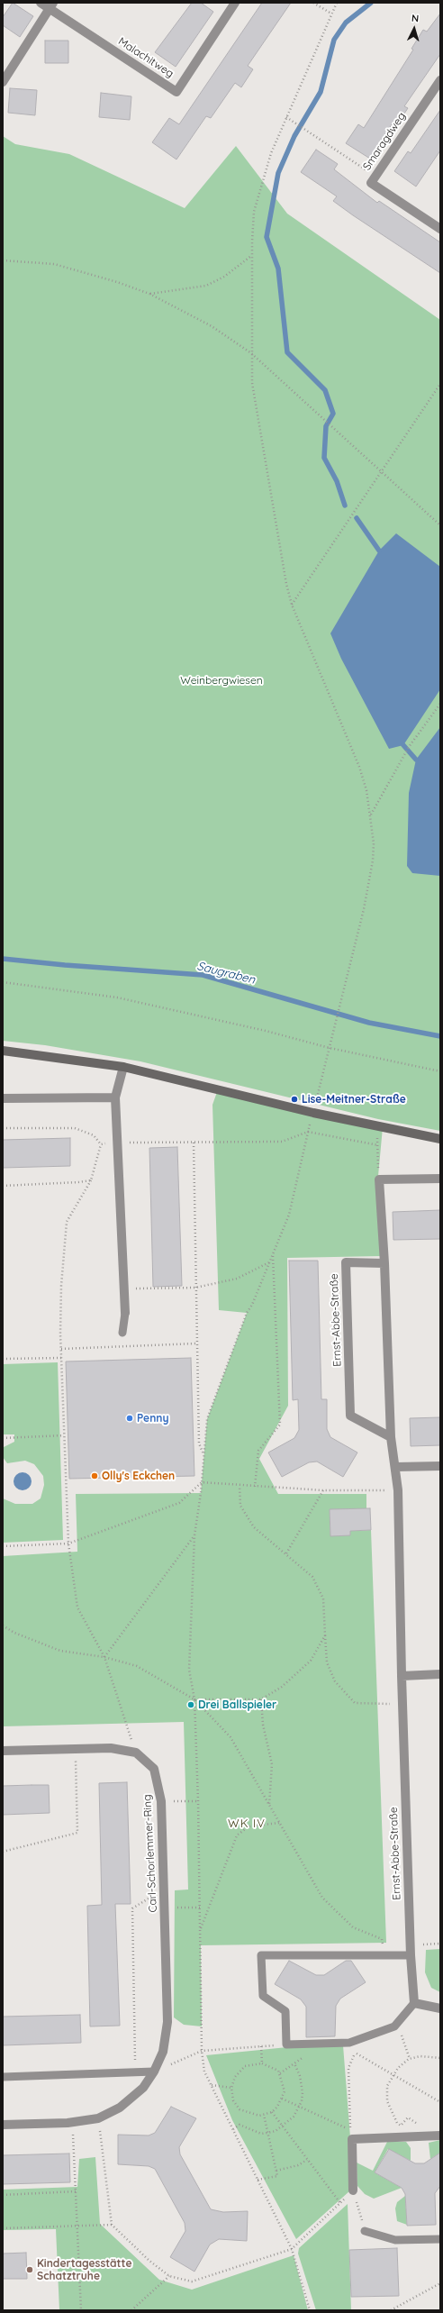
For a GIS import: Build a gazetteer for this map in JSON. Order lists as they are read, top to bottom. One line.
{"streets":{"street":["Malachitweg","Smaragdweg","Ernst-Abbe-Straße","Carl-Schorlemmer-Ring"]},"districts":["WK IV"],"water":["Saugraben"],"parks":["Weinbergwiesen"],"places":["Lise-Meitner-Straße","Penny","Olly's Eckchen","Drei Ballspieler","Kindertagesstätte Schatztruhe"],"north":"top"}
